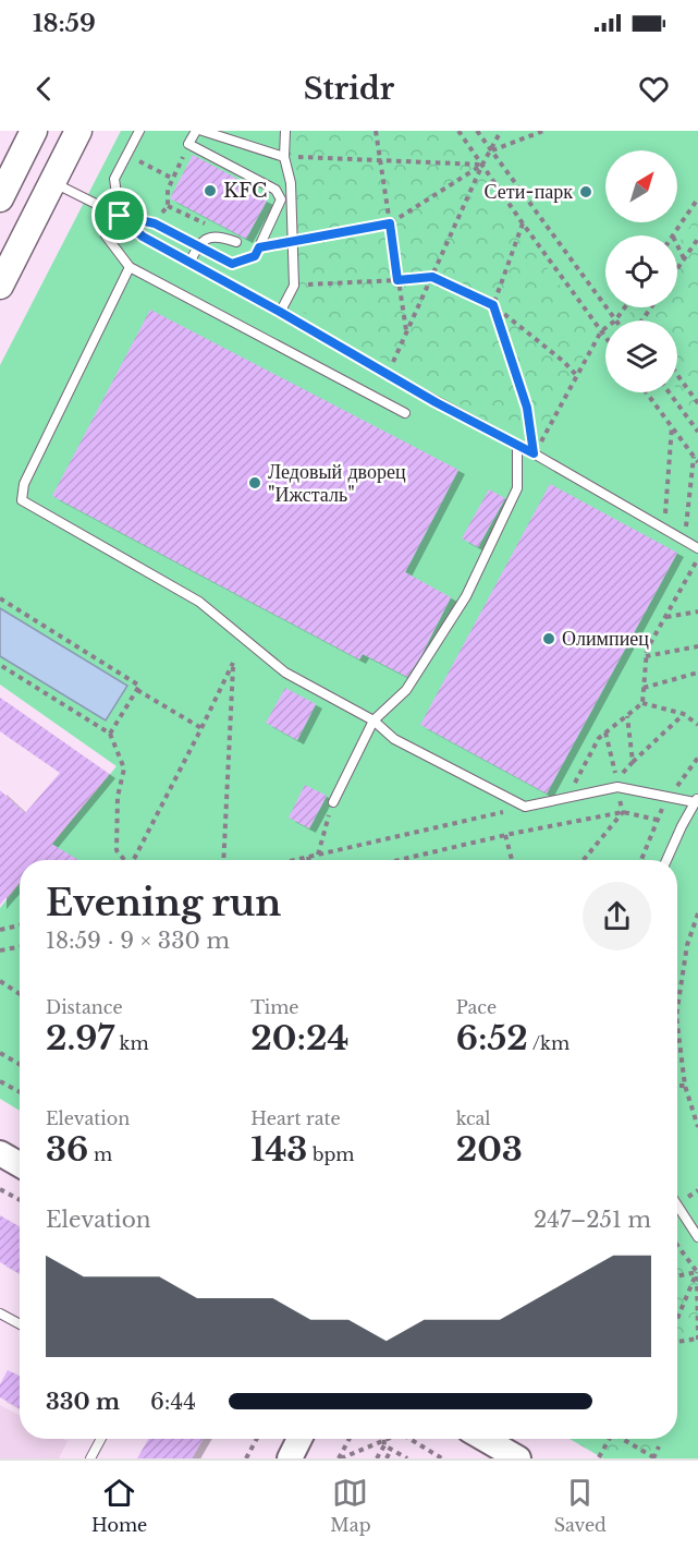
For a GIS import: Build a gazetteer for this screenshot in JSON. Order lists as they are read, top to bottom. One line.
{"places":["KFC","Сети-парк","Ледовый дворец \"Ижсталь\"","Олимпиец"],"north":"top right","page":{"status":"18:59","header":"Stridr","heading":["Evening run","18:59 · 9 × 330 m"],"stats":[["Distance","2.97 km"],["Time","20:24"],["Pace","6:52 /km"],["Elevation","36 m"],["Heart rate","143 bpm"],["kcal","203"]],"chart":["Elevation","247–251 m"],"list":[{"name":"330 m","note":"6:44"}],"tabs":["Home","Map","Saved"]}}
